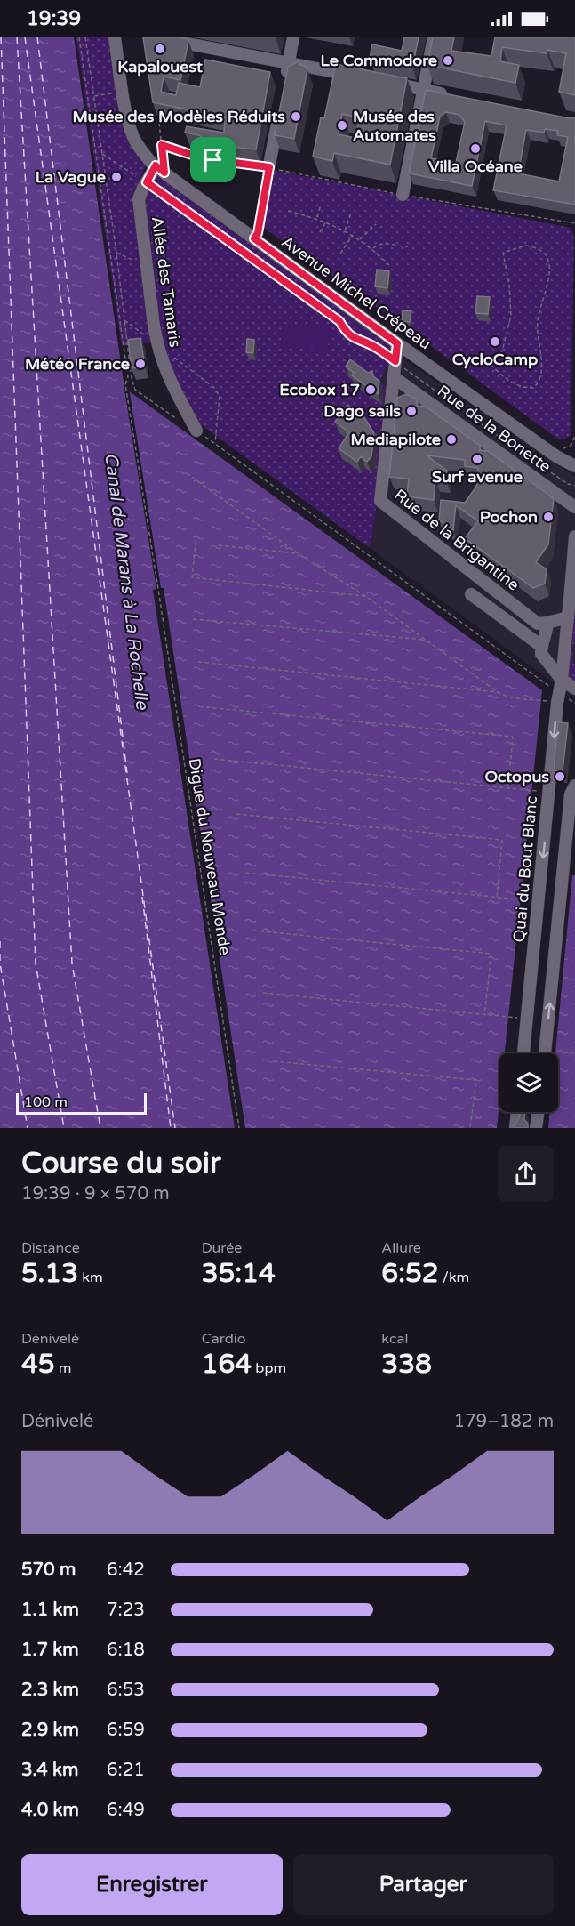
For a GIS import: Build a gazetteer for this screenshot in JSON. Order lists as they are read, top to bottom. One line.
{"streets":{"street":["Allée des Tamaris","Avenue Michel Crépeau","Rue de la Bonette","Rue de la Brigantine","Quai du Bout Blanc"],"path":["Digue du Nouveau Monde"]},"crossings":[["Allée des Tamaris","Avenue Michel Crépeau"],["Avenue Michel Crépeau","Rue de la Brigantine"],["Rue de la Bonette","Rue de la Brigantine"]],"water":["Canal de Marans à La Rochelle"],"places":["Kapalouest","Le Commodore","Musée des Modèles Réduits","Musée des Automates","Villa Océane","La Vague","CycloCamp","Météo France","Ecobox 17","Dago sails","Mediapilote","Surf avenue","Pochon","Octopus"],"scale_bar":"100 m","page":{"status":"19:39","scale":"100 m","heading":["Course du soir","19:39 · 9 × 570 m"],"stats":[["Distance","5.13 km"],["Durée","35:14"],["Allure","6:52 /km"],["Dénivelé","45 m"],["Cardio","164 bpm"],["kcal","338"]],"chart":["Dénivelé","179–182 m"],"list":[{"name":"570 m","note":"6:42"},{"name":"1.1 km","note":"7:23"},{"name":"1.7 km","note":"6:18"},{"name":"2.3 km","note":"6:53"},{"name":"2.9 km","note":"6:59"},{"name":"3.4 km","note":"6:21"},{"name":"4.0 km","note":"6:49"}],"buttons":["Enregistrer","Partager"]}}
